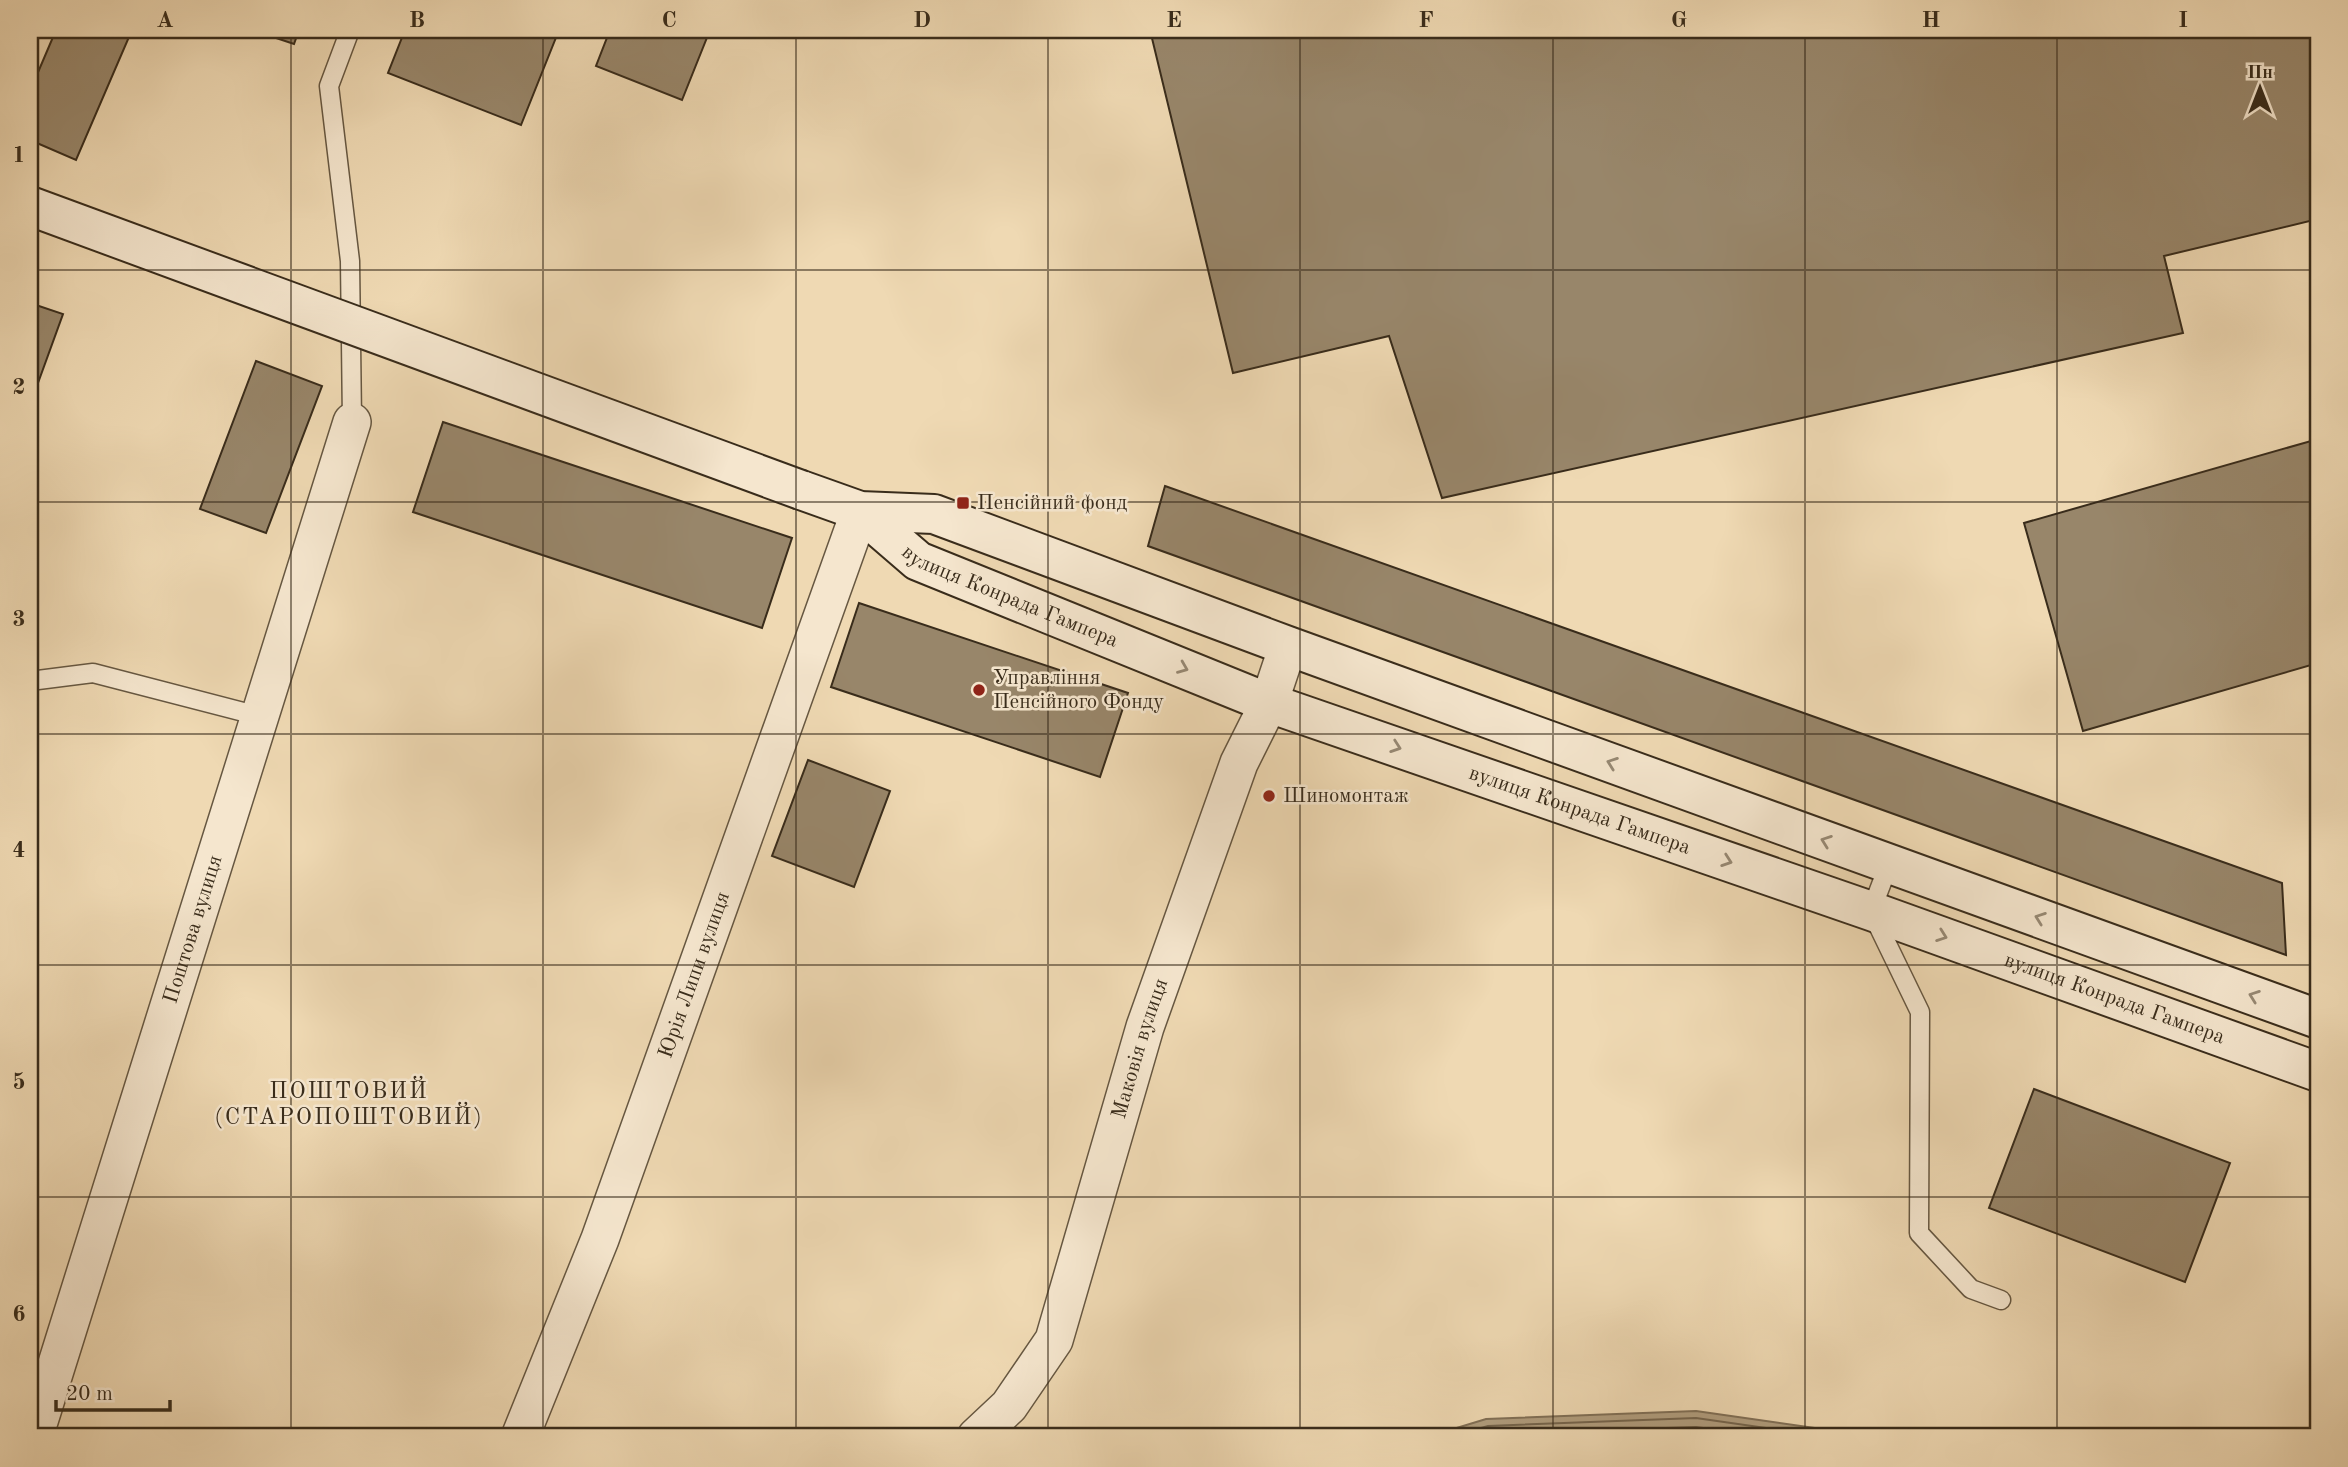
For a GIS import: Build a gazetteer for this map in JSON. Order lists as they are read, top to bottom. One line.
{"streets":{"main road":["вулиця Конрада Гампера"],"street":["Поштова вулиця","Юрія Липи вулиця","Маковія вулиця"]},"crossings":[["вулиця Конрада Гампера","Юрія Липи вулиця"],["вулиця Конрада Гампера","Маковія вулиця"]],"districts":["ПОШТОВИЙ (СТАРОПОШТОВИЙ)"],"places":{"transit":["Пенсійний фонд"],"other":["Управління Пенсійного Фонду","Шиномонтаж"]},"scale_bar":"20 m","north":"top","grid":{"columns":["A","B","C","D","E","F","G","H","I"],"rows":["1","2","3","4","5","6"]}}
